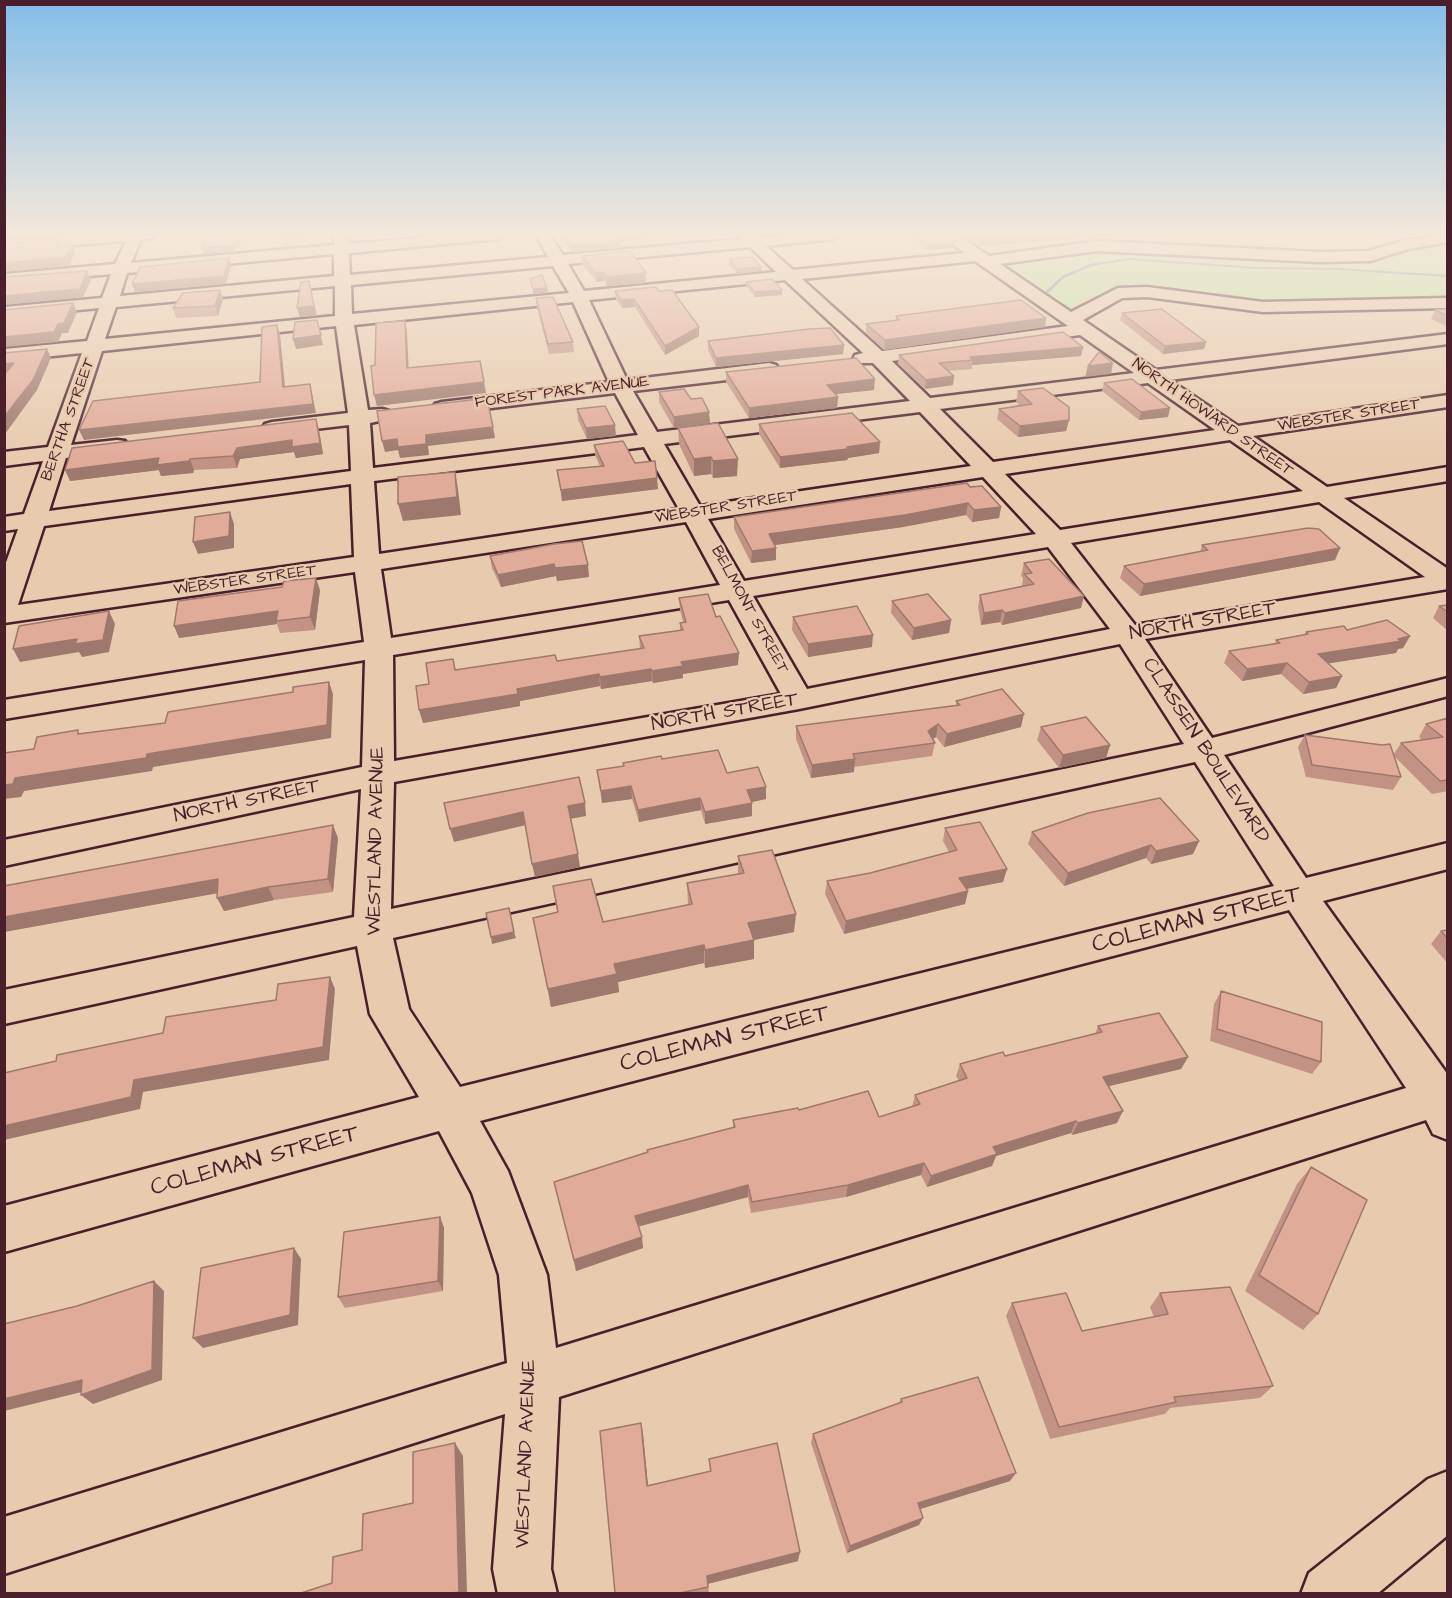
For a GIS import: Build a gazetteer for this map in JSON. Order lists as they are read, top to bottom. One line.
{"streets":{"street":["FOREST PARK AVENUE","WEBSTER STREET","NORTH HOWARD STREET","BERTHA STREET","BELMONT STREET","NORTH STREET","CLASSEN BOULEVARD","WESTLAND AVENUE","COLEMAN STREET"]},"crossings":[["FOREST PARK AVENUE","BELMONT STREET"],["FOREST PARK AVENUE","WESTLAND AVENUE"],["WEBSTER STREET","NORTH HOWARD STREET"],["WEBSTER STREET","BELMONT STREET"],["WEBSTER STREET","CLASSEN BOULEVARD"],["WEBSTER STREET","WESTLAND AVENUE"],["NORTH HOWARD STREET","NORTH STREET"],["BELMONT STREET","NORTH STREET"],["NORTH STREET","CLASSEN BOULEVARD"],["NORTH STREET","WESTLAND AVENUE"],["CLASSEN BOULEVARD","COLEMAN STREET"],["WESTLAND AVENUE","COLEMAN STREET"]]}
